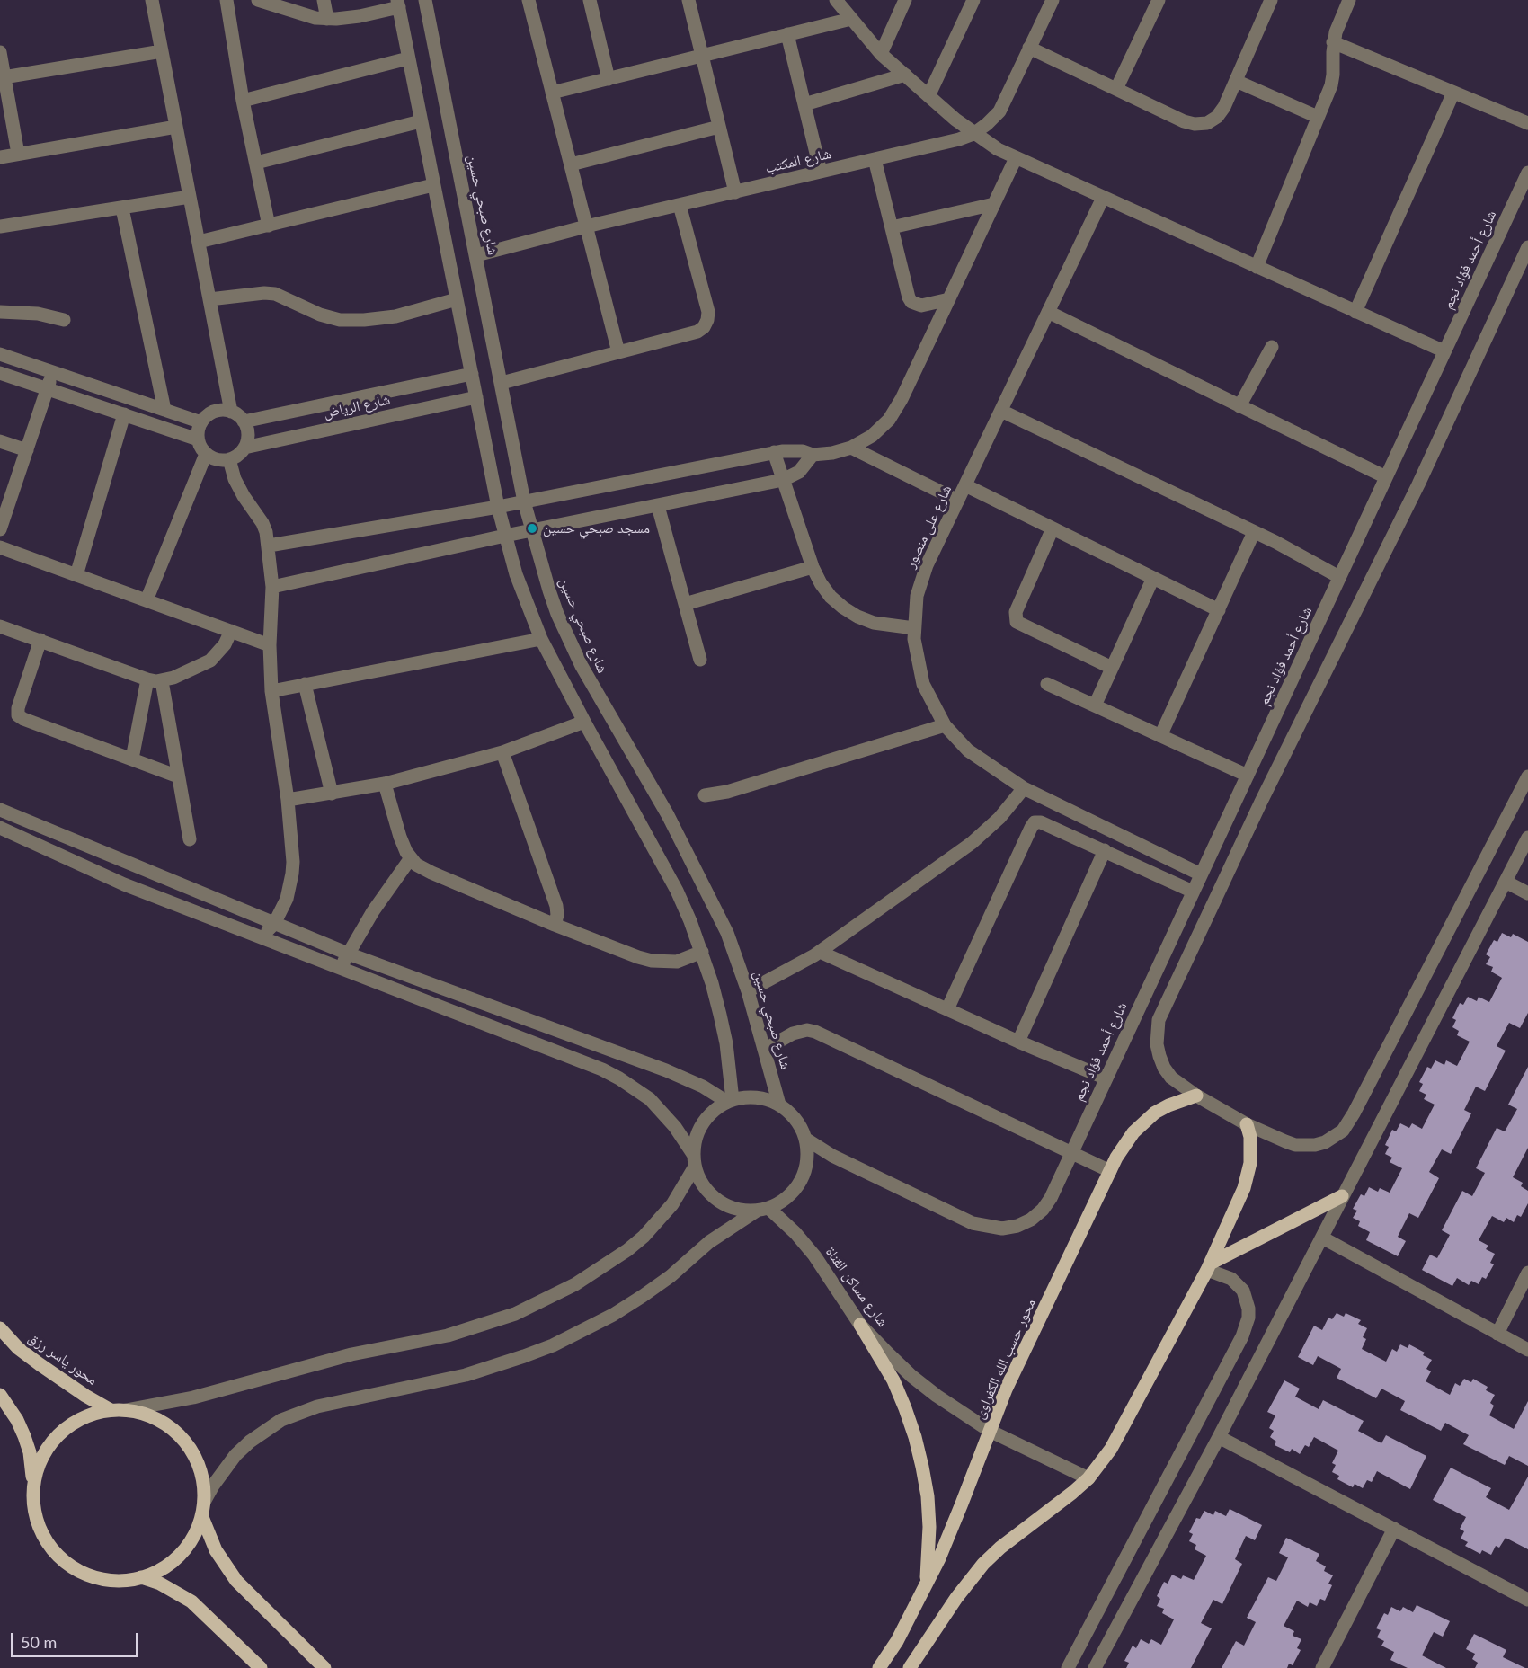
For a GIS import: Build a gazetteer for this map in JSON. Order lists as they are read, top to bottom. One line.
{"streets":{"main road":["محور ياسر رزق","محور حسب الله الكفراوى"],"street":["شارع المكتب","شارع صبحي حسين","شارع أحمد فؤاد نجم","شارع الرياض","شارع على منصور","شارع مساكن القناة"]},"crossings":[["شارع المكتب","شارع صبحي حسين"],["شارع صبحي حسين","شارع مساكن القناة"],["شارع أحمد فؤاد نجم","شارع على منصور"],["شارع مساكن القناة","محور حسب الله الكفراوى"]],"places":["مسجد صبحي حسين"],"scale_bar":"50 m"}
